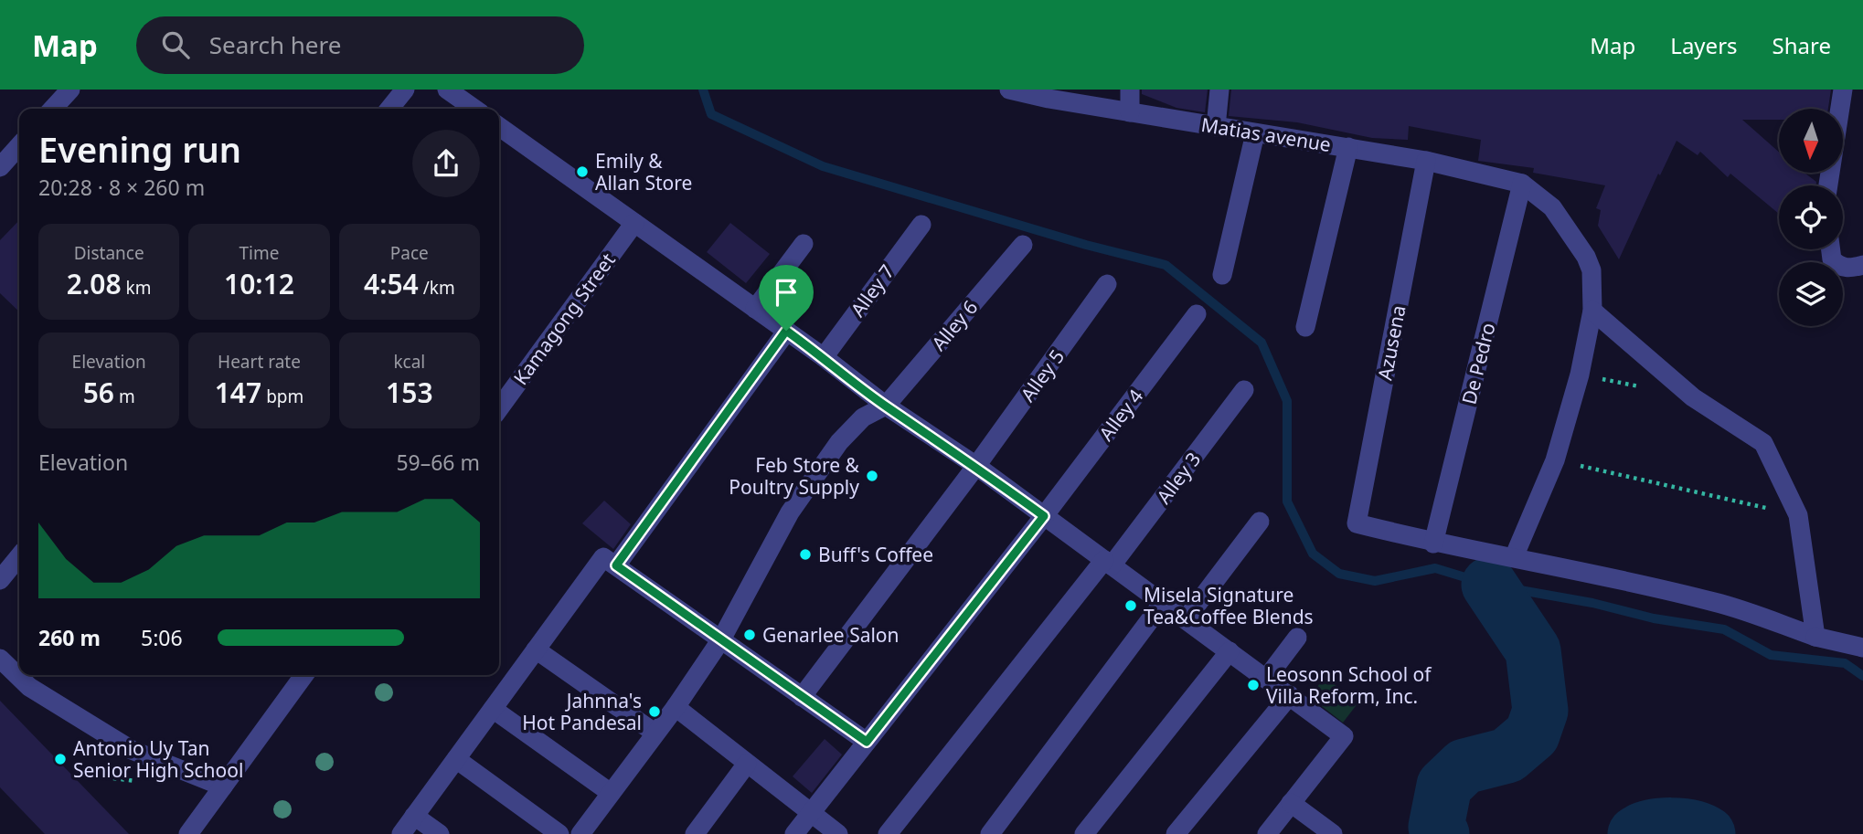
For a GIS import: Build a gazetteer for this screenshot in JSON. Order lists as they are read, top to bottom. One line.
{"streets":{"street":["Matias avenue","Alley 7","Kamagong Street","Alley 6","Azusena","De Pedro","Alley 5","Alley 4","Alley 3"]},"crossings":[["Matias avenue","Azusena"],["Matias avenue","De Pedro"],["Azusena","De Pedro"]],"places":["Emily & Allan Store","Feb Store & Poultry Supply","Buff's Coffee","Misela Signature Tea&Coffee Blends","Genarlee Salon","Leosonn School of Villa Reform, Inc.","Jahnna's Hot Pandesal","Antonio Uy Tan Senior High School"],"north":"bottom","page":{"header":"Map","search":"Search here","nav":["Map","Layers","Share"],"heading":["Evening run","20:28 · 8 × 260 m"],"stats":[["Distance","2.08 km"],["Time","10:12"],["Pace","4:54 /km"],["Elevation","56 m"],["Heart rate","147 bpm"],["kcal","153"]],"chart":["Elevation","59–66 m"],"list":[{"name":"260 m","note":"5:06"}]}}
